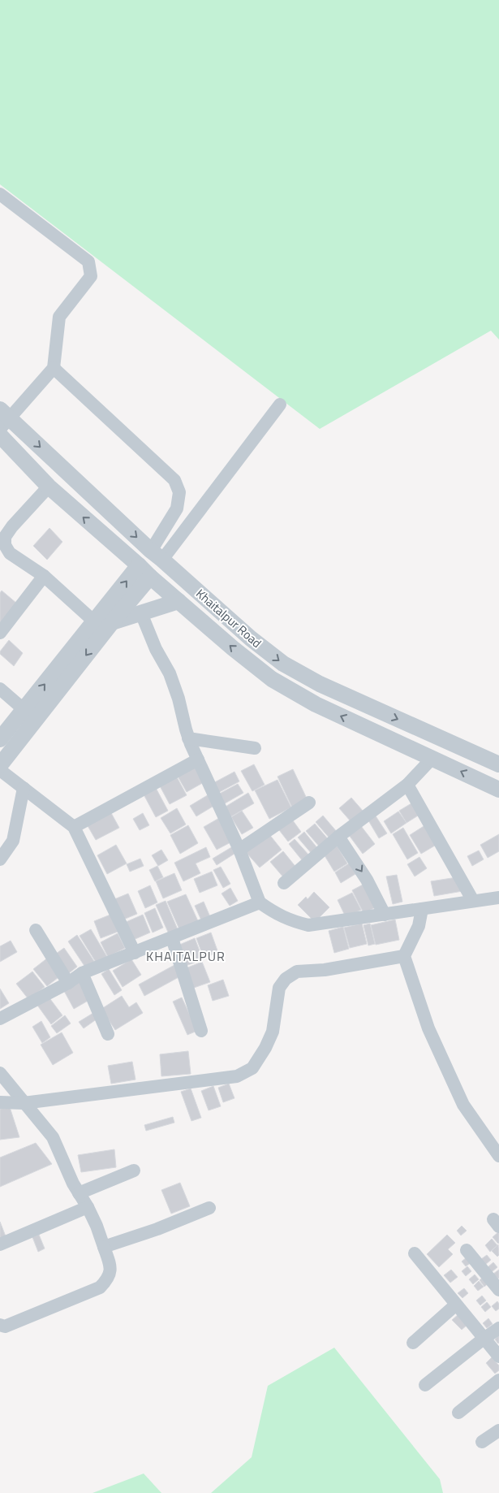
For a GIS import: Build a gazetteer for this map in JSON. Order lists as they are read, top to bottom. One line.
{"streets":{"street":["Khaitalpur Road"]},"districts":["KHAITALPUR"]}
